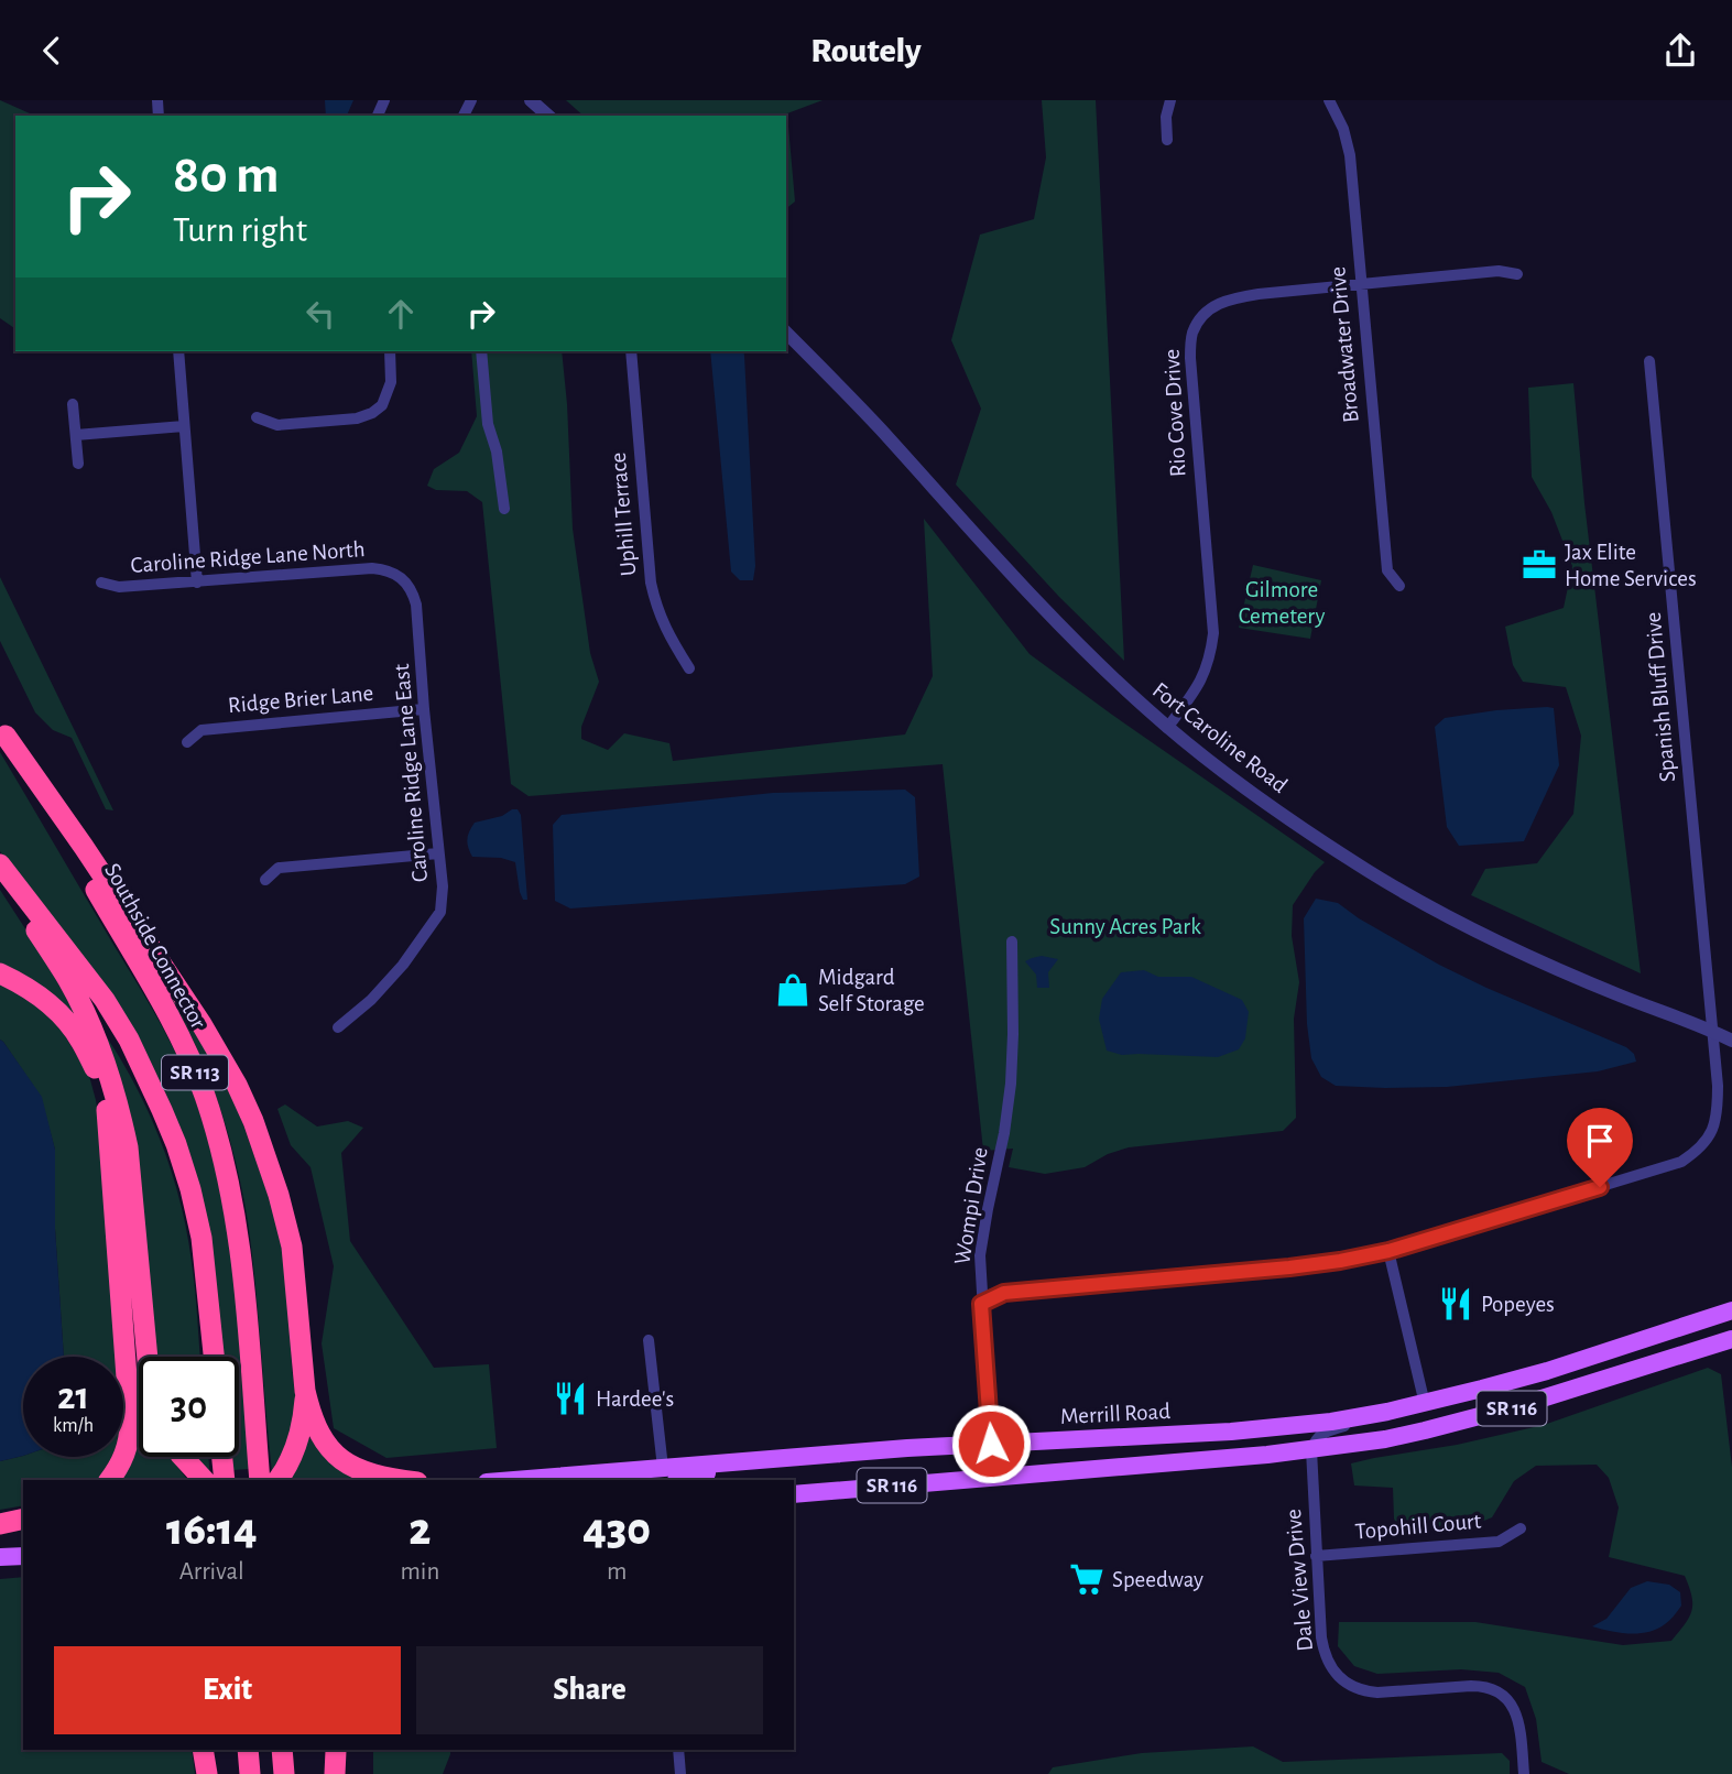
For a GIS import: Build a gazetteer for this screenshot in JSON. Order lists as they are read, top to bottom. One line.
{"streets":{"highway":["Southside Connector","SR 113"],"main road":["SR 116","Merrill Road"],"street":["Broadwater Drive","Rio Cove Drive","Uphill Terrace","Caroline Ridge Lane North","Spanish Bluff Drive","Ridge Brier Lane","Fort Caroline Road","Caroline Ridge Lane East","Wompi Drive","Topohill Court","Dale View Drive"]},"crossings":[["Broadwater Drive","Rio Cove Drive"],["Rio Cove Drive","Fort Caroline Road"],["Caroline Ridge Lane North","Caroline Ridge Lane East"],["Spanish Bluff Drive","Fort Caroline Road"],["Spanish Bluff Drive","Wompi Drive"],["Ridge Brier Lane","Caroline Ridge Lane East"],["Wompi Drive","SR 116"],["Wompi Drive","Merrill Road"],["SR 116","Dale View Drive"],["Topohill Court","Dale View Drive"]],"parks":["Gilmore Cemetery","Sunny Acres Park"],"places":{"office":["Jax Elite Home Services"],"shop":["Midgard Self Storage"],"restaurant":["Popeyes","Hardee's"],"supermarket":["Speedway"]},"page":{"header":"Routely","turn":["80 m","Turn right"],"speed":"21 km/h","limit":"30","eta":["16:14","Arrival","2","min","430","m"],"buttons":["Exit","Share"]}}
